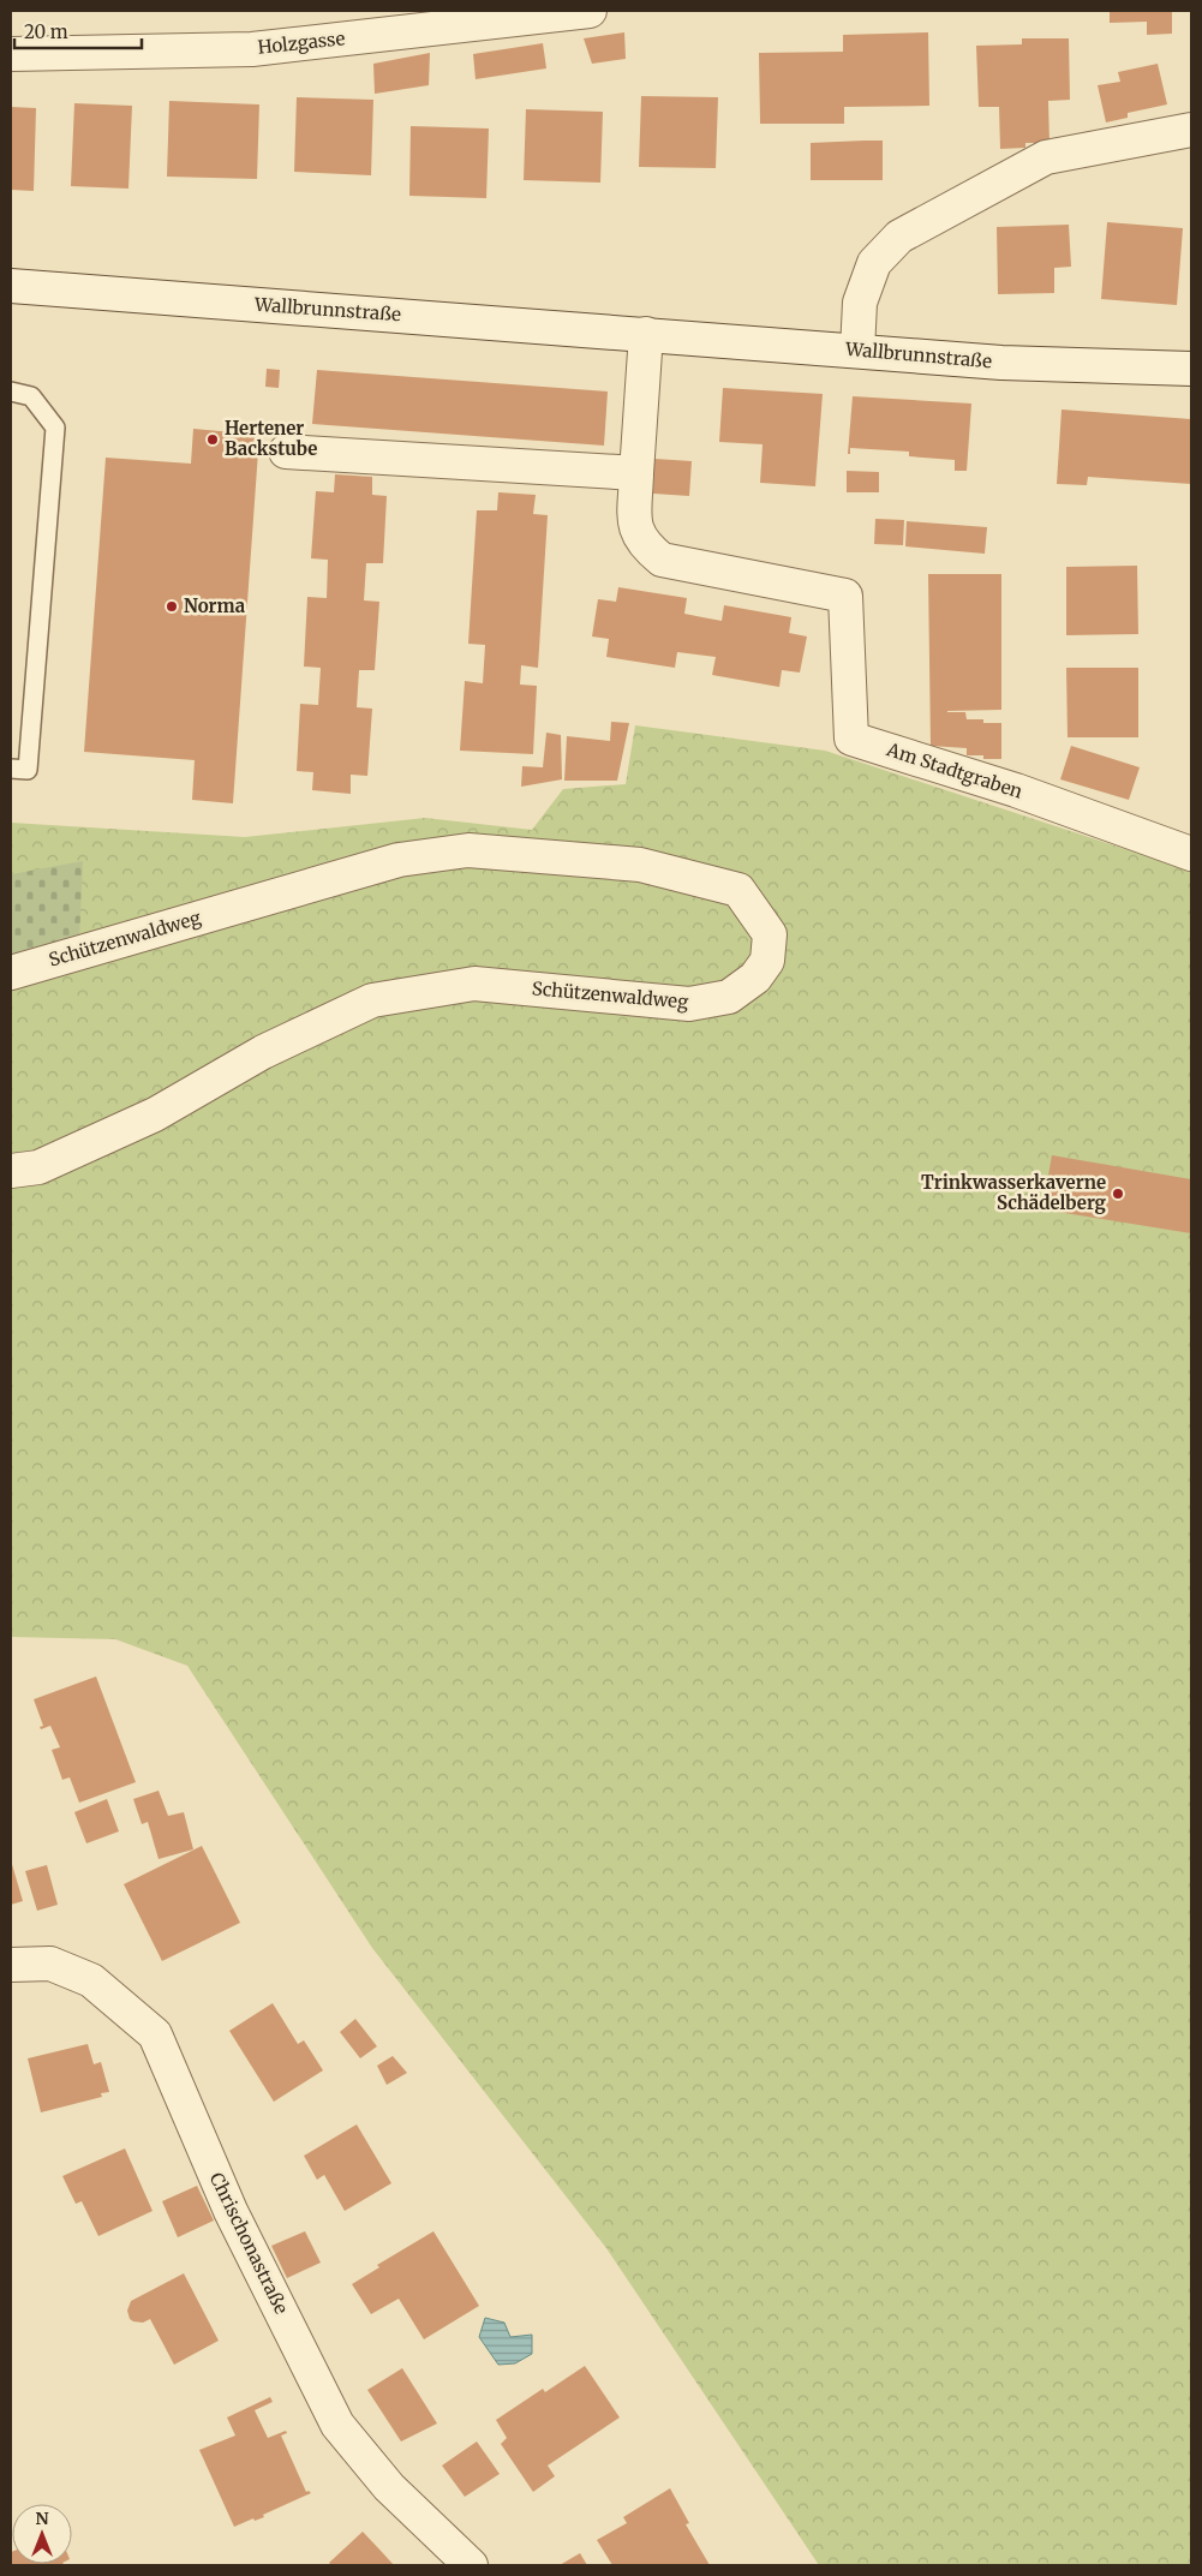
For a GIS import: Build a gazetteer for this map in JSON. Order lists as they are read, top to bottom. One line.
{"streets":{"street":["Holzgasse","Wallbrunnstraße","Am Stadtgraben","Schützenwaldweg","Chrischonastraße"]},"places":["Hertener Backstube","Norma","Trinkwasserkaverne Schädelberg"],"scale_bar":"20 m","north":"top"}
